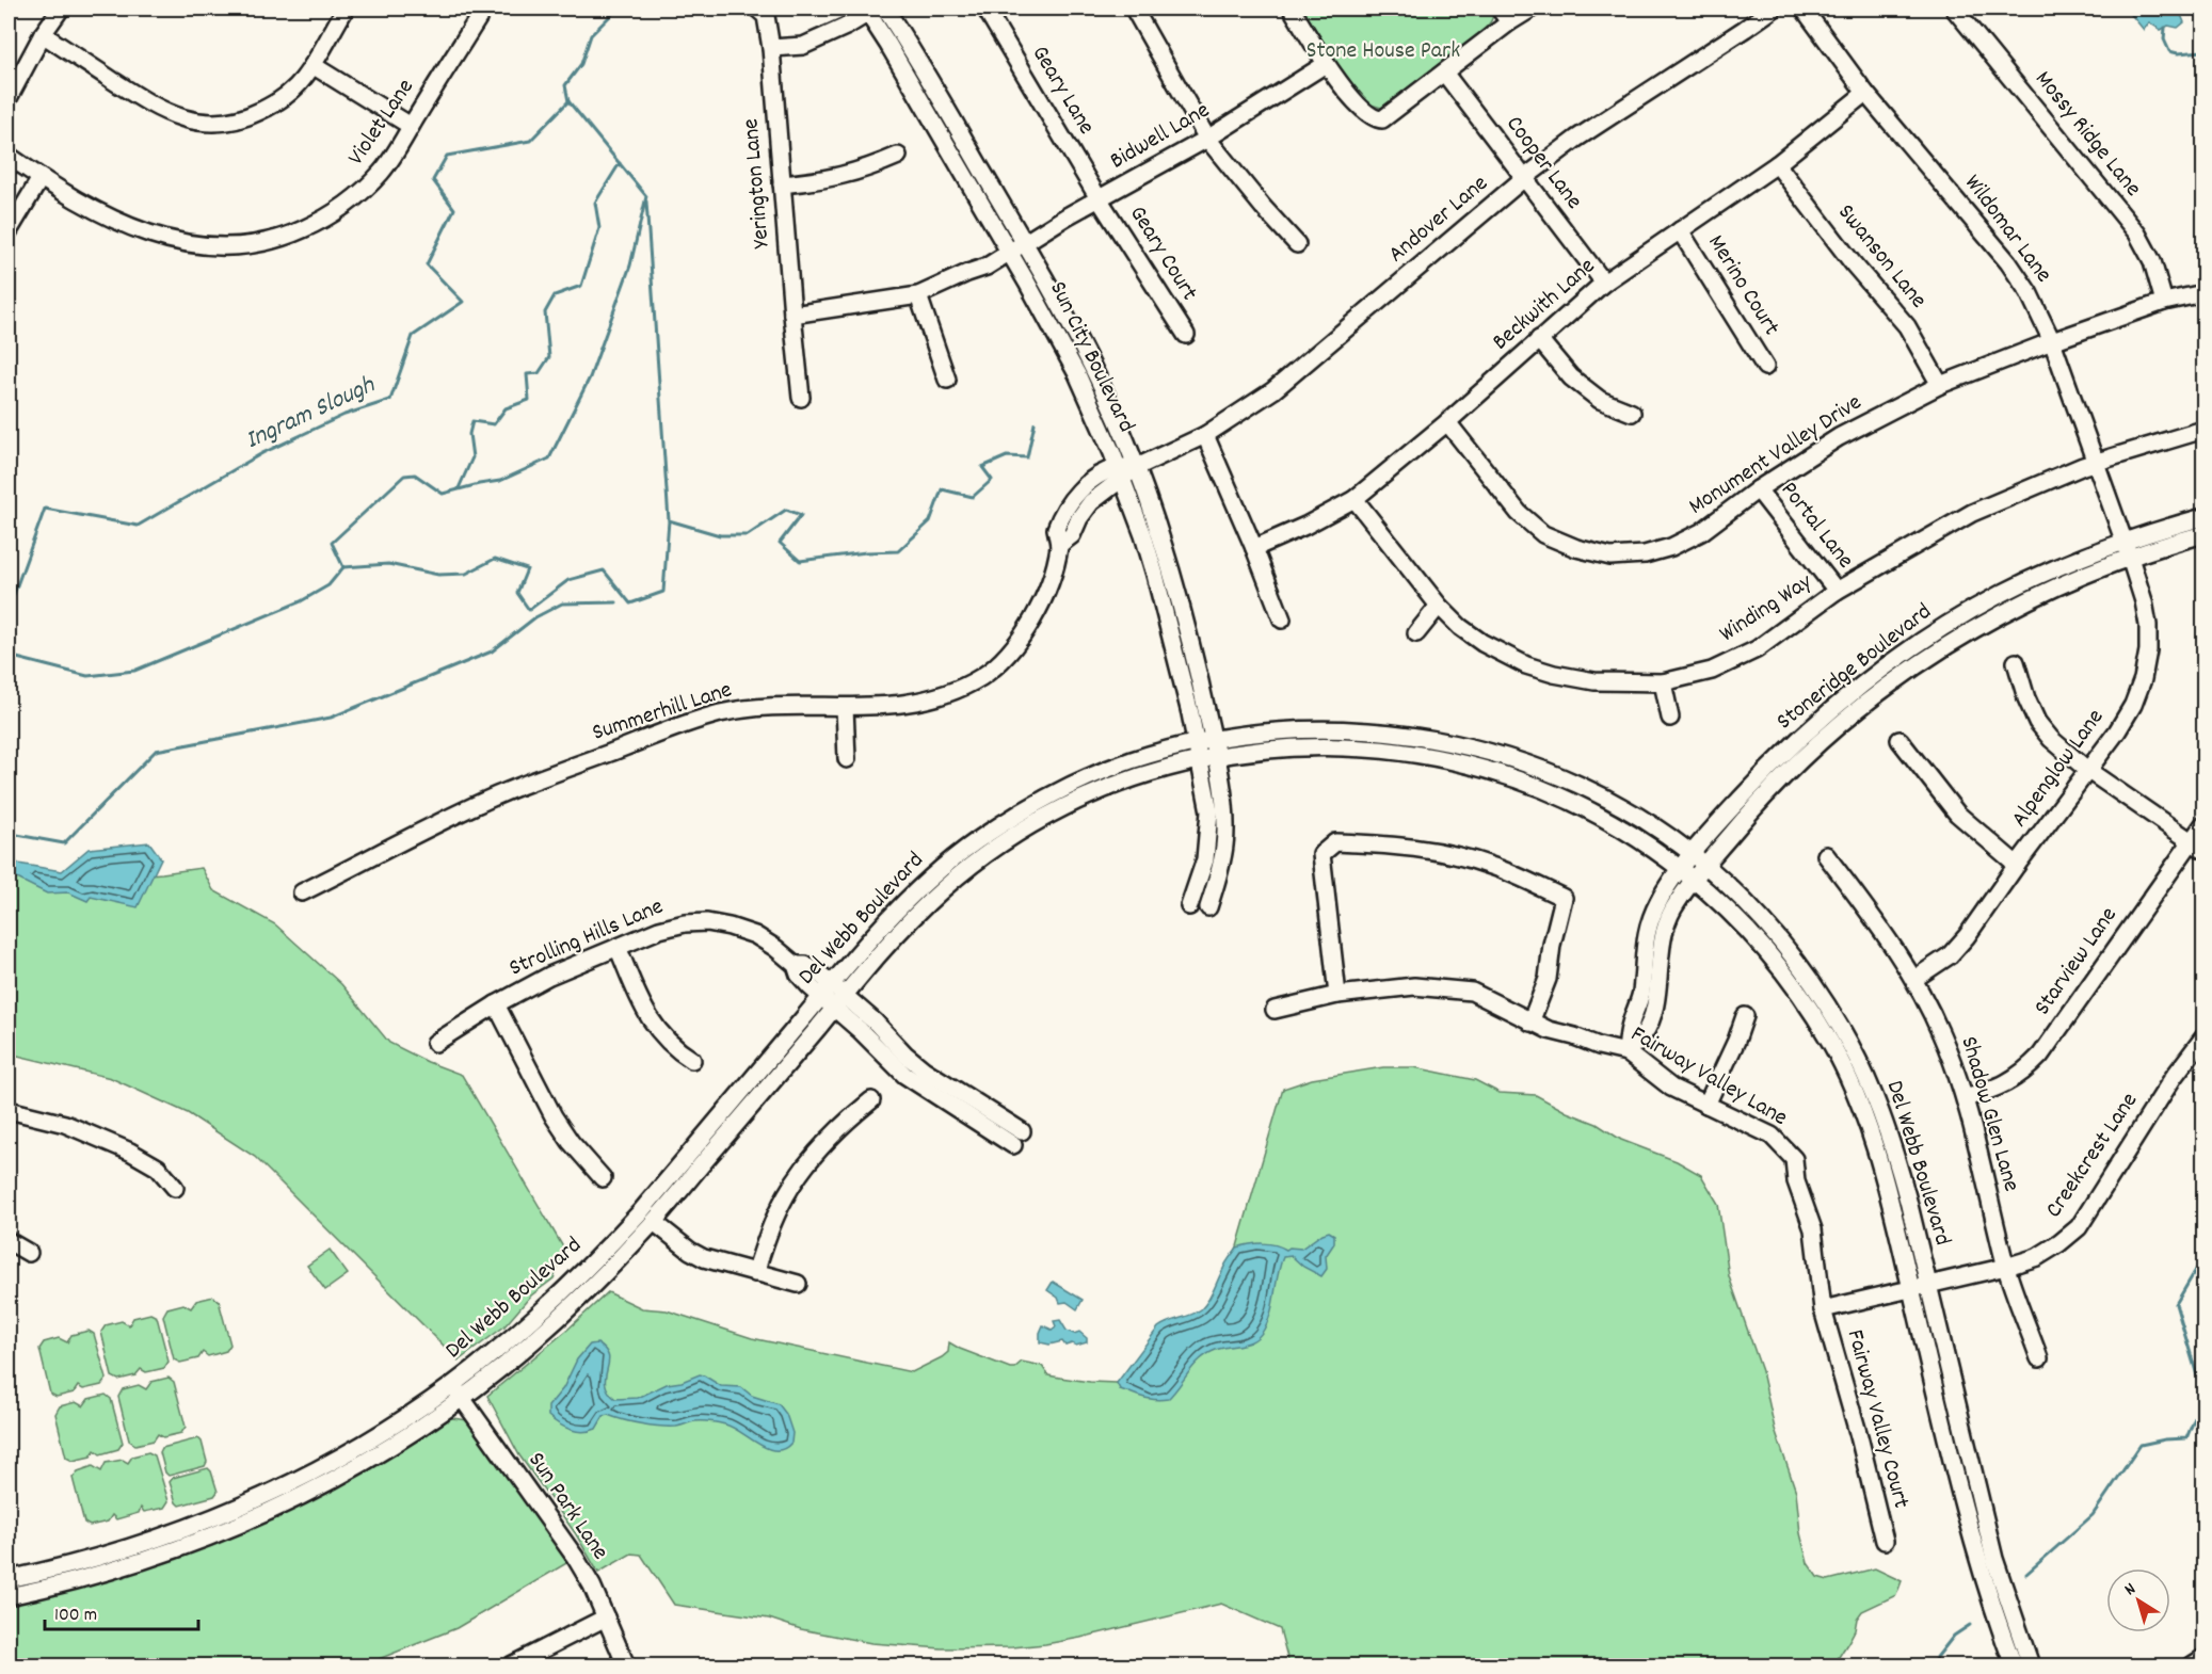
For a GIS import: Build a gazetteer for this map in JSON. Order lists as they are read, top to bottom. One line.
{"streets":{"street":["Geary Lane","Violet Lane","Mossy Ridge Lane","Bidwell Lane","Cooper Lane","Yerington Lane","Andover Lane","Wildomar Lane","Geary Court","Swanson Lane","Merino Court","Beckwith Lane","Sun City Boulevard","Monument Valley Drive","Portal Lane","Winding Way","Stoneridge Boulevard","Summerhill Lane","Alpenglow Lane","Del Webb Boulevard","Strolling Hills Lane","Starview Lane","Fairway Valley Lane","Shadow Glen Lane","Creekcrest Lane","Fairway Valley Court","Sun Park Lane"]},"crossings":[["Geary Lane","Bidwell Lane"],["Geary Lane","Geary Court"],["Mossy Ridge Lane","Monument Valley Drive"],["Bidwell Lane","Yerington Lane"],["Bidwell Lane","Geary Court"],["Bidwell Lane","Sun City Boulevard"],["Cooper Lane","Andover Lane"],["Cooper Lane","Beckwith Lane"],["Andover Lane","Sun City Boulevard"],["Andover Lane","Summerhill Lane"],["Wildomar Lane","Beckwith Lane"],["Wildomar Lane","Monument Valley Drive"],["Wildomar Lane","Winding Way"],["Wildomar Lane","Stoneridge Boulevard"],["Wildomar Lane","Alpenglow Lane"],["Swanson Lane","Beckwith Lane"],["Swanson Lane","Monument Valley Drive"],["Merino Court","Beckwith Lane"],["Beckwith Lane","Monument Valley Drive"],["Beckwith Lane","Winding Way"],["Sun City Boulevard","Summerhill Lane"],["Sun City Boulevard","Del Webb Boulevard"],["Monument Valley Drive","Portal Lane"],["Portal Lane","Winding Way"],["Stoneridge Boulevard","Alpenglow Lane"],["Stoneridge Boulevard","Del Webb Boulevard"],["Stoneridge Boulevard","Fairway Valley Lane"],["Alpenglow Lane","Shadow Glen Lane"],["Del Webb Boulevard","Strolling Hills Lane"],["Del Webb Boulevard","Creekcrest Lane"],["Del Webb Boulevard","Sun Park Lane"],["Starview Lane","Shadow Glen Lane"],["Fairway Valley Lane","Creekcrest Lane"],["Fairway Valley Lane","Fairway Valley Court"],["Shadow Glen Lane","Creekcrest Lane"],["Creekcrest Lane","Fairway Valley Court"]],"water":["Ingram Slough"],"parks":["Stone House Park"],"scale_bar":"100 m","north":"top left"}
